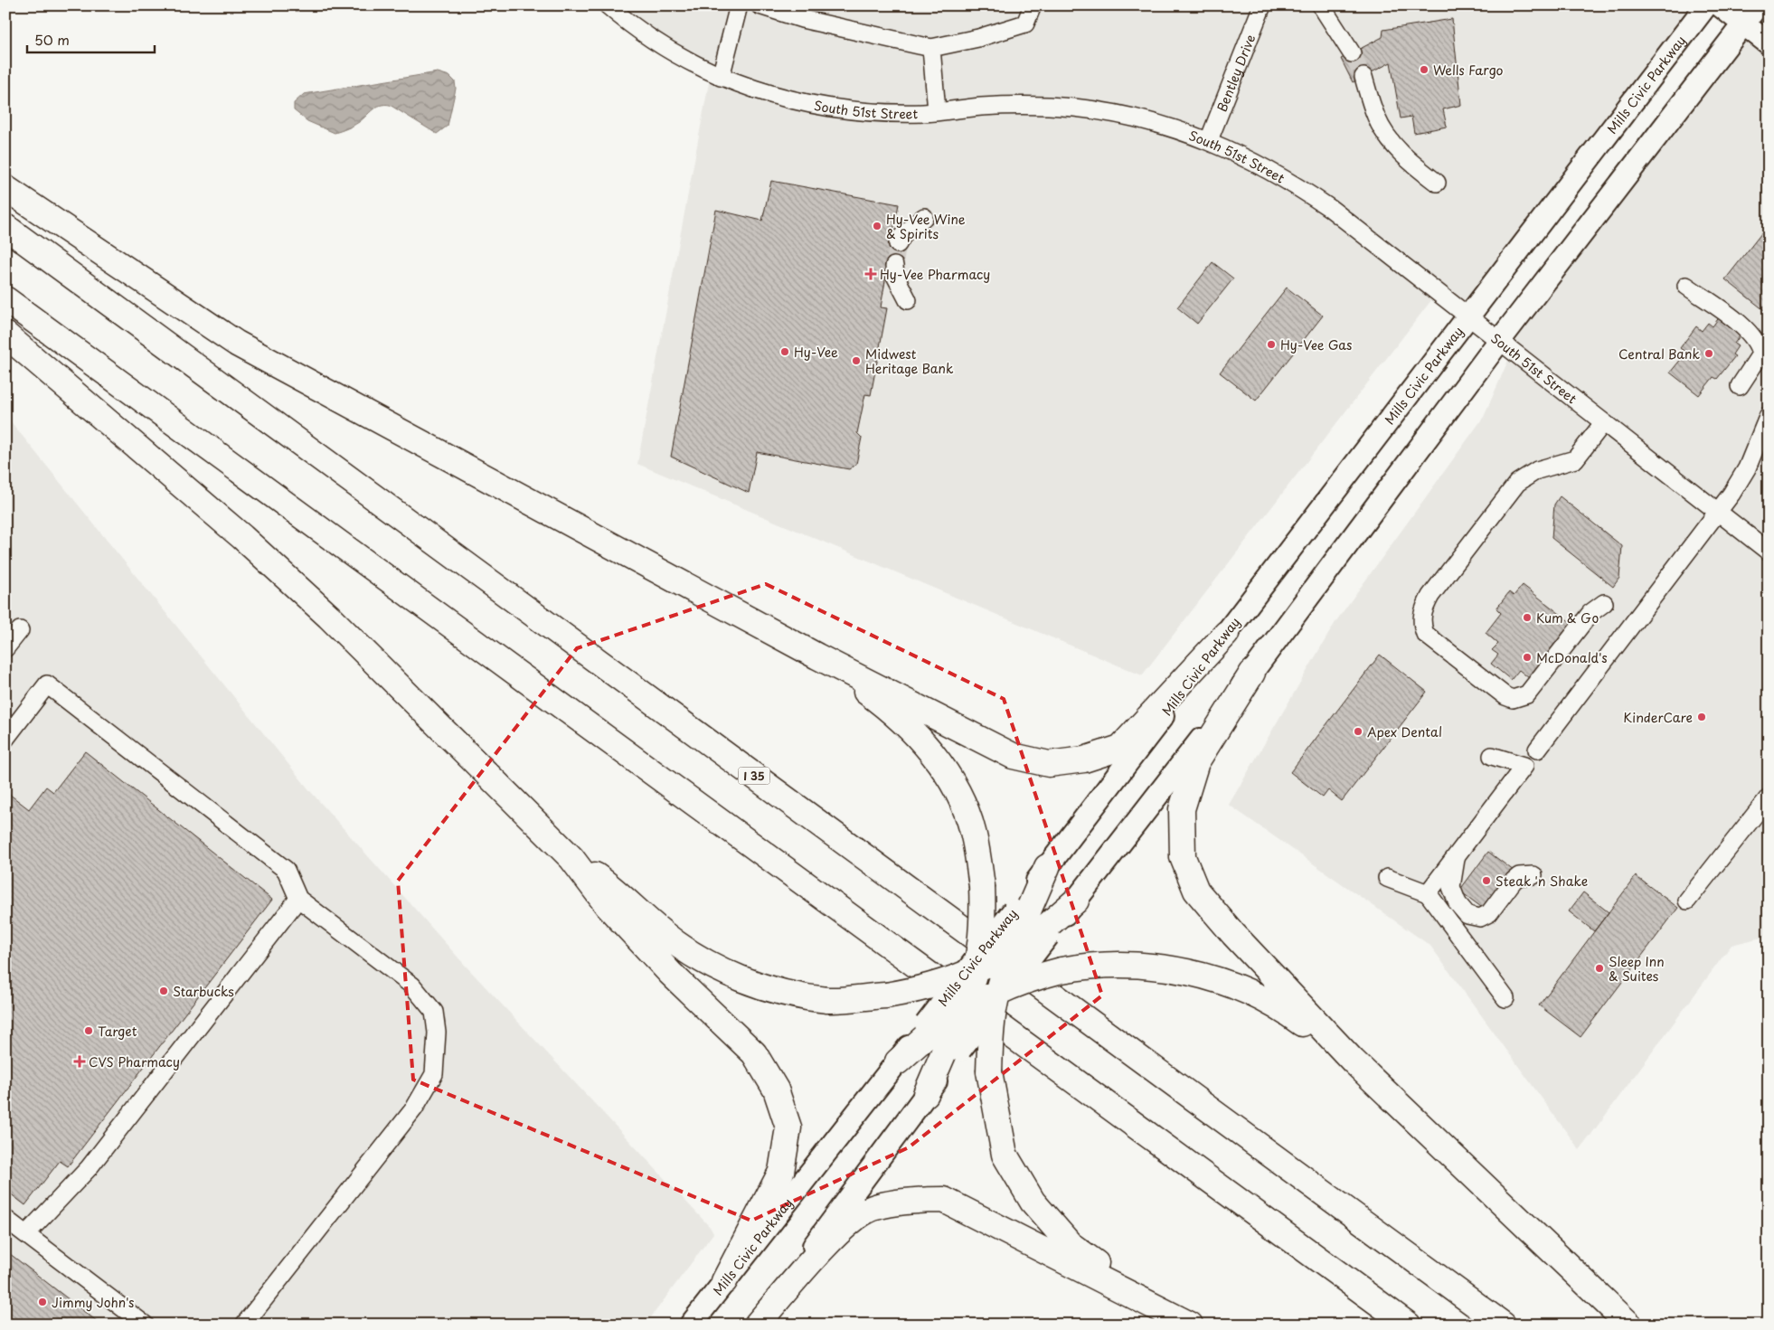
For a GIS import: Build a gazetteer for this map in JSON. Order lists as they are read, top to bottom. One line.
{"streets":{"highway":["I 35"],"main road":["Mills Civic Parkway"],"street":["Bentley Drive","South 51st Street"]},"crossings":[["Bentley Drive","South 51st Street"],["Mills Civic Parkway","South 51st Street"]],"places":{"other":["Wells Fargo","Hy-Vee Wine & Spirits","Hy-Vee Gas","Hy-Vee","Central Bank","Midwest Heritage Bank","Kum & Go","McDonald's","KinderCare","Apex Dental","Steak 'n Shake","Sleep Inn & Suites","Starbucks","Target","Jimmy John's"],"health":["Hy-Vee Pharmacy","CVS Pharmacy"]},"scale_bar":"50 m"}
